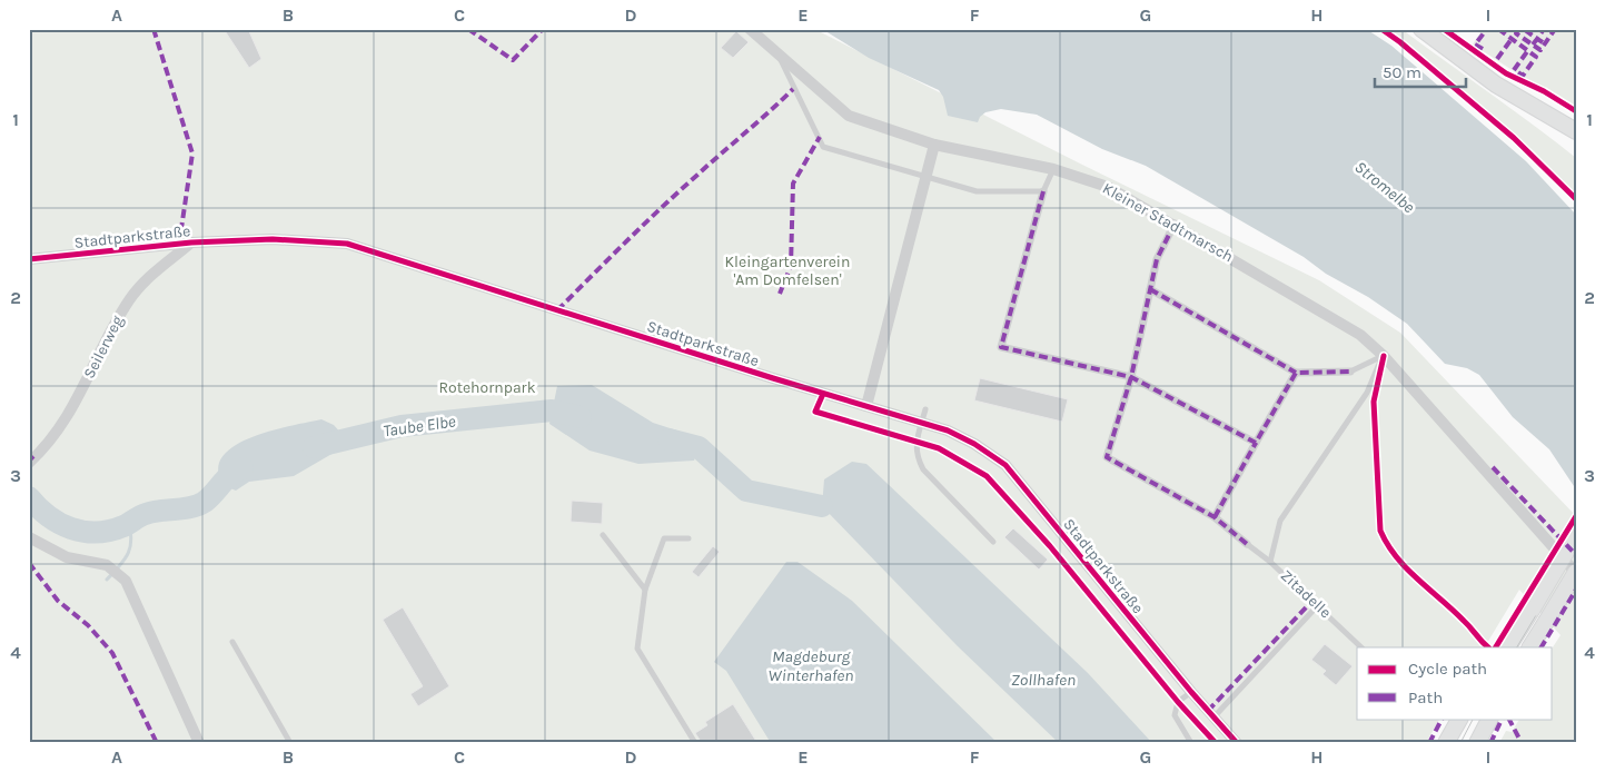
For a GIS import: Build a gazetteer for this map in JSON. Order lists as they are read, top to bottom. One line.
{"streets":{"street":["Kleiner Stadtmarsch","Stadtparkstraße","Seilerweg"],"lane":["Zitadelle"]},"crossings":[["Stadtparkstraße","Seilerweg"]],"water":["Stromelbe","Taube Elbe","Magdeburg Winterhafen","Zollhafen"],"parks":["Kleingartenverein 'Am Domfelsen'","Rotehornpark"],"legend":["Cycle path","Path"],"scale_bar":"50 m","grid":{"columns":["A","B","C","D","E","F","G","H","I"],"rows":["1","2","3","4"]}}
